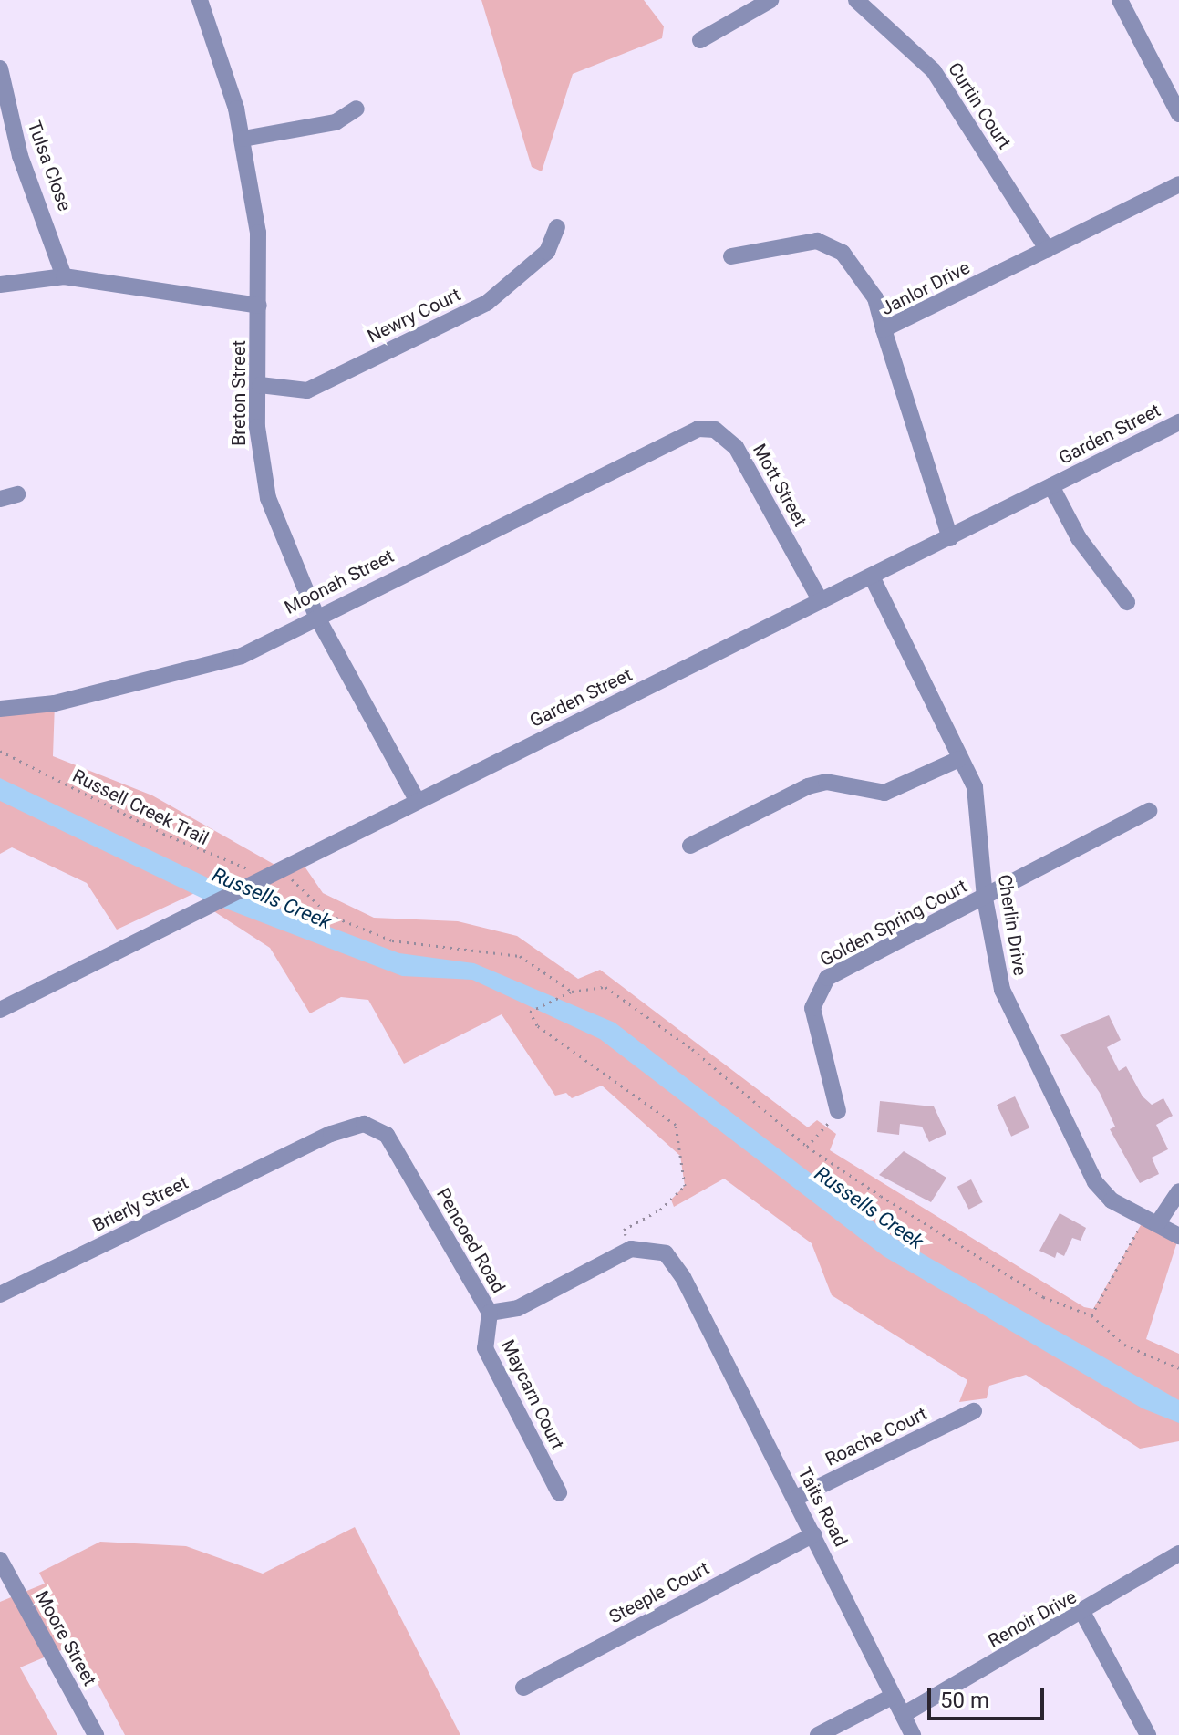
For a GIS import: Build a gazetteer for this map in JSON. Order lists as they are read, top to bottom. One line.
{"streets":{"street":["Curtin Court","Tulsa Close","Janlor Drive","Newry Court","Breton Street","Garden Street","Mott Street","Moonah Street","Golden Spring Court","Cherlin Drive","Brierly Street","Pencoed Road","Maycarn Court","Roache Court","Taits Road","Steeple Court","Renoir Drive","Moore Street"],"path":["Russell Creek Trail"]},"crossings":[["Curtin Court","Janlor Drive"],["Janlor Drive","Garden Street"],["Newry Court","Breton Street"],["Breton Street","Garden Street"],["Breton Street","Moonah Street"],["Garden Street","Mott Street"],["Garden Street","Cherlin Drive"],["Mott Street","Moonah Street"],["Golden Spring Court","Cherlin Drive"],["Brierly Street","Pencoed Road"],["Pencoed Road","Maycarn Court"],["Pencoed Road","Taits Road"],["Roache Court","Taits Road"],["Taits Road","Steeple Court"],["Taits Road","Renoir Drive"]],"water":["Russells Creek"],"scale_bar":"50 m"}
